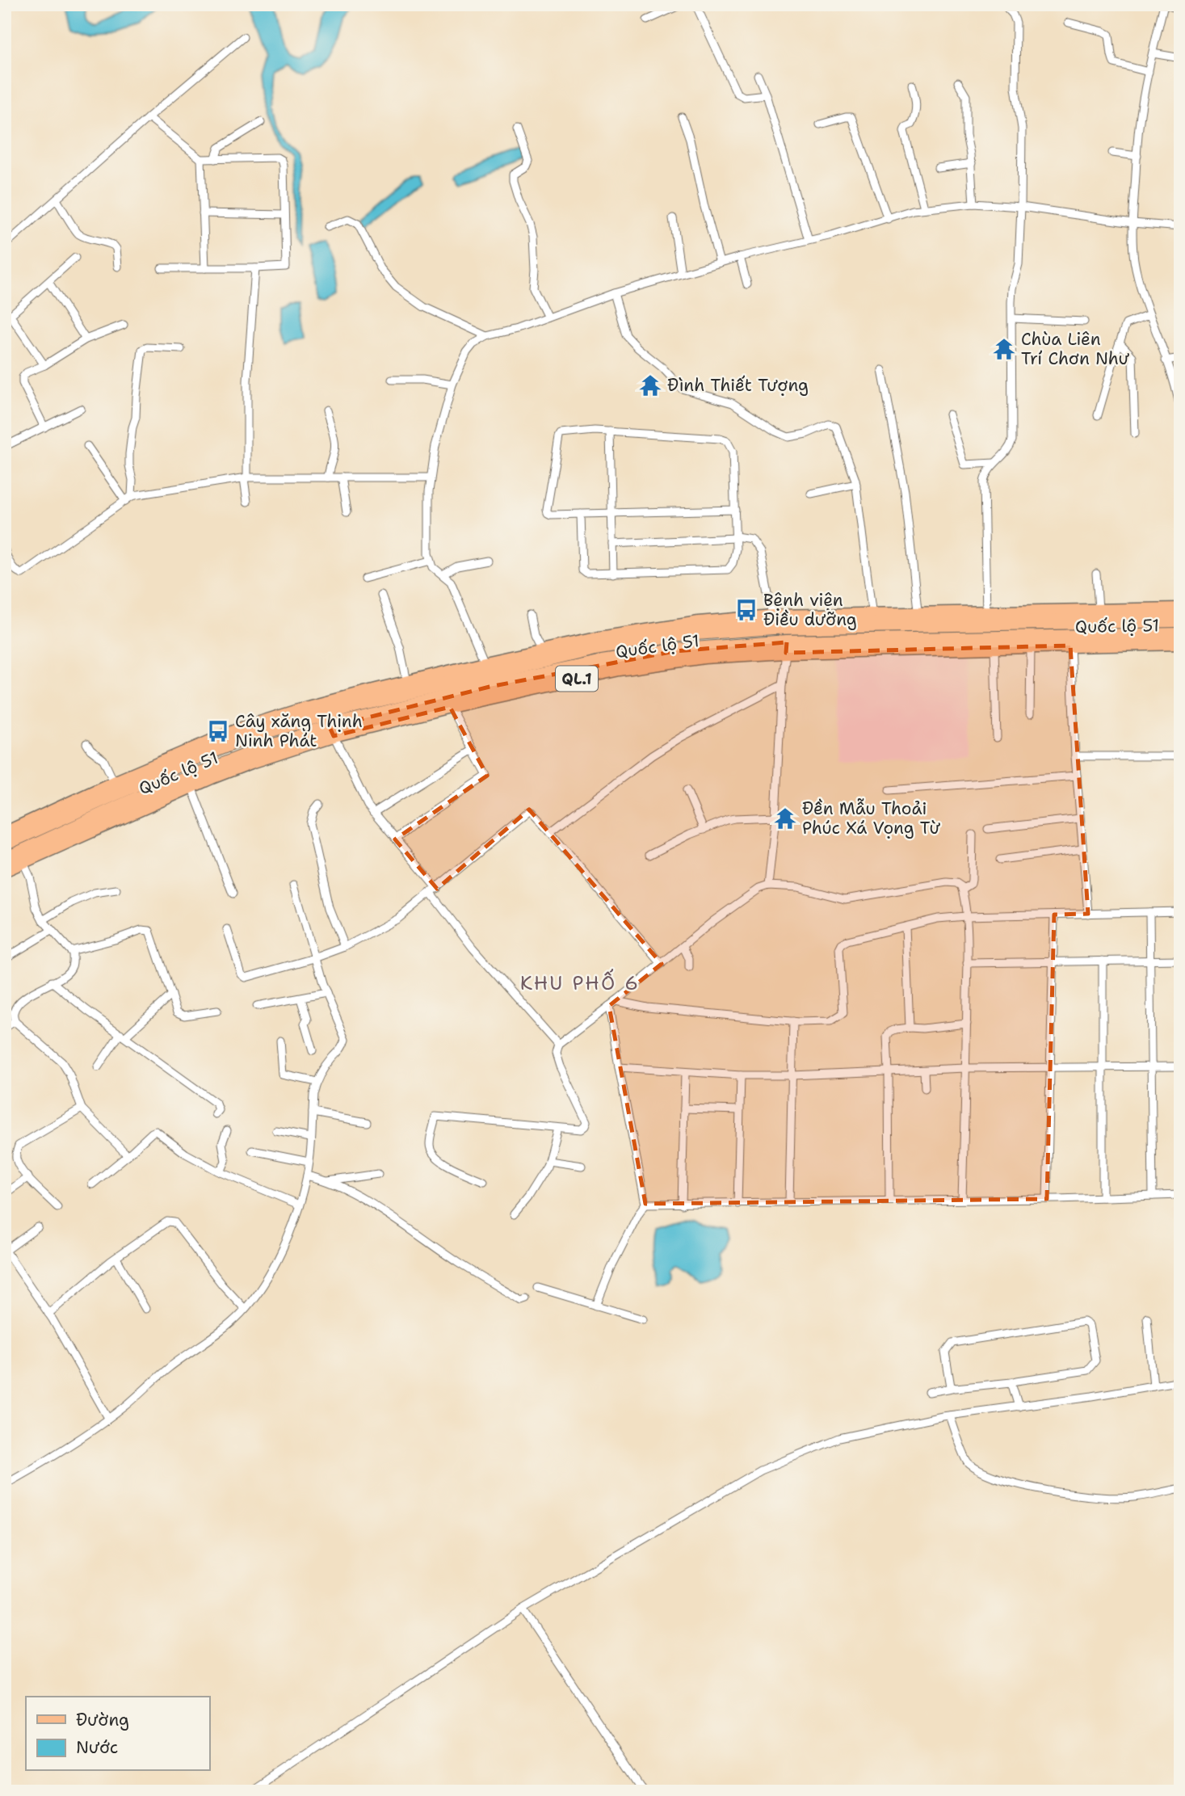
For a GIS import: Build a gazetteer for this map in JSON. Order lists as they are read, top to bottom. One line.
{"streets":{"highway":["Quốc lộ 51","QL.1"]},"districts":["KHU PHỐ 6"],"places":{"temple":["Chùa Liên Trí Chơn Như","Đình Thiết Tượng","Đền Mẫu Thoải Phúc Xá Vọng Từ"],"bus stop":["Bệnh viện Điều dưỡng","Cây xăng Thịnh Ninh Phát"]},"legend":["Đường","Nước"]}
